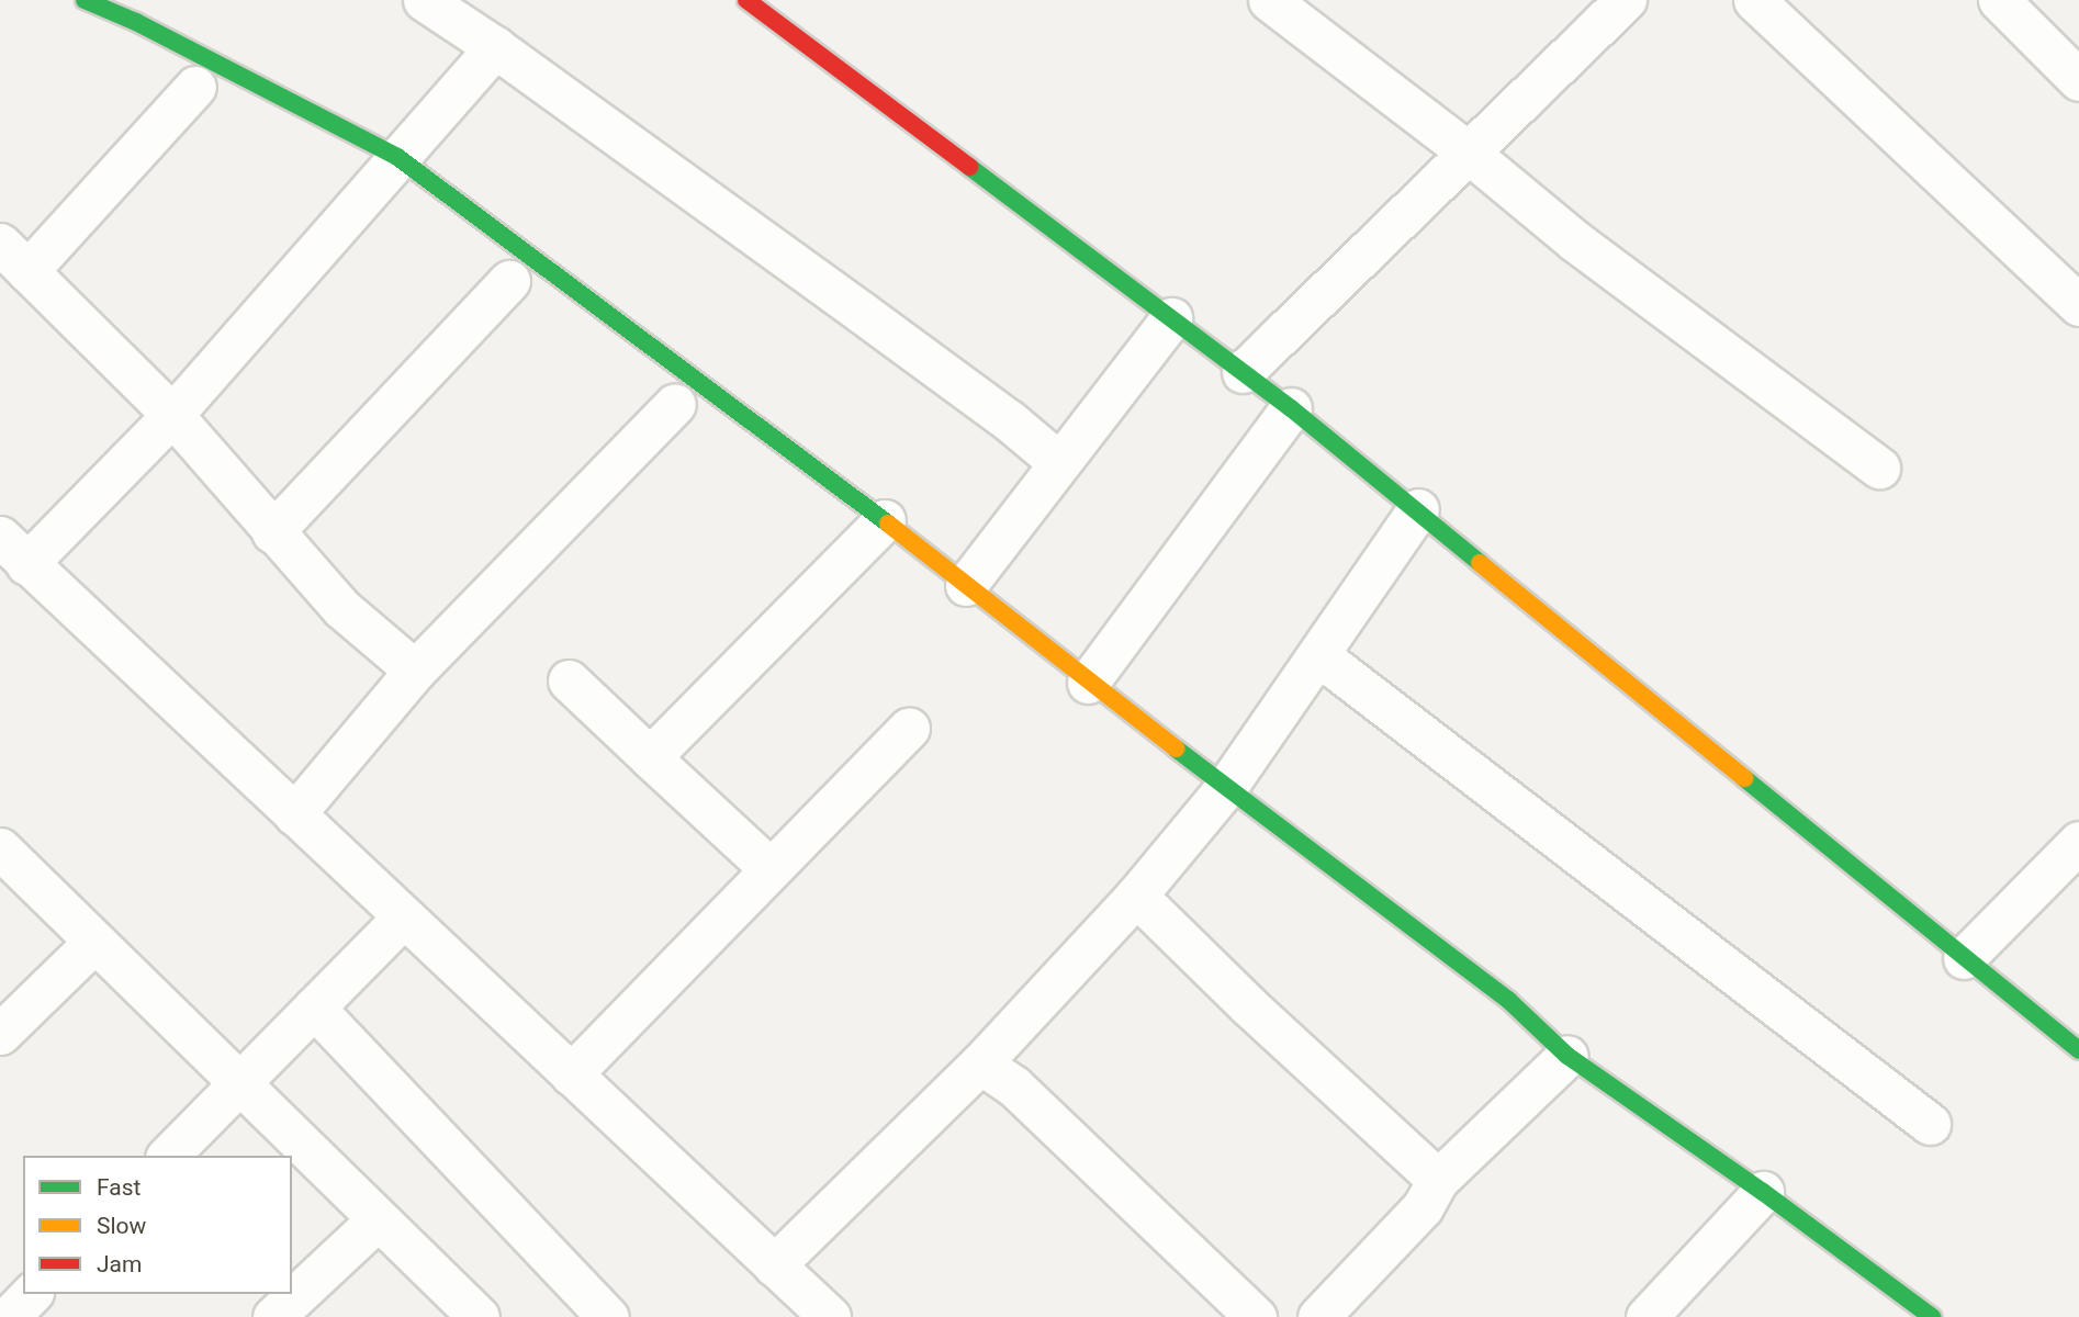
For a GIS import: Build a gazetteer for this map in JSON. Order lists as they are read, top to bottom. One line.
{"legend":["Fast","Slow","Jam"]}
